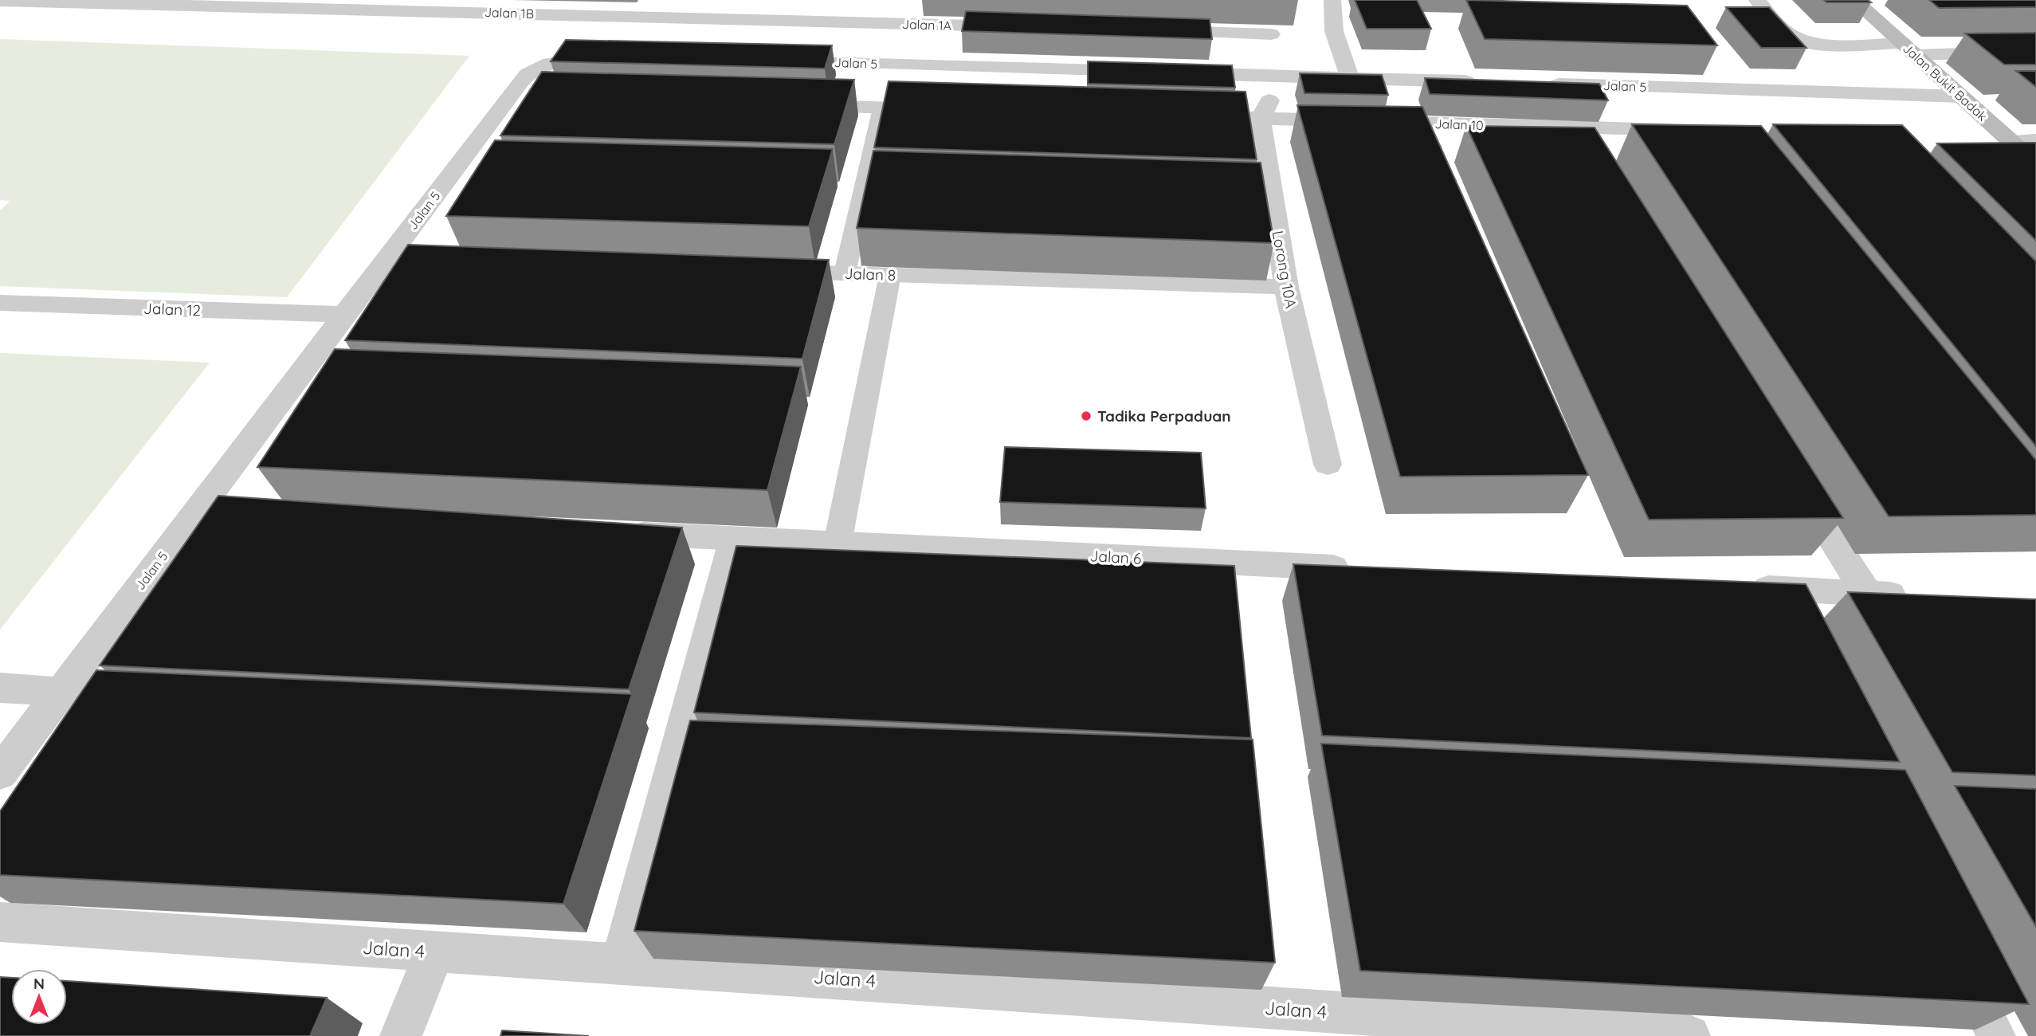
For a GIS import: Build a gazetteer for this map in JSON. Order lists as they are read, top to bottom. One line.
{"streets":{"main road":["Jalan Bukit Badak"],"street":["Jalan 1B","Jalan 1A","Jalan 5","Jalan 10","Lorong 10A","Jalan 8","Jalan 12","Jalan 6","Jalan 4"]},"crossings":[["Jalan 1B","Jalan 1A"],["Jalan 5","Jalan Bukit Badak"],["Jalan 5","Jalan 12"],["Jalan 10","Lorong 10A"],["Lorong 10A","Jalan 8"]],"places":["Tadika Perpaduan"],"north":"top"}
